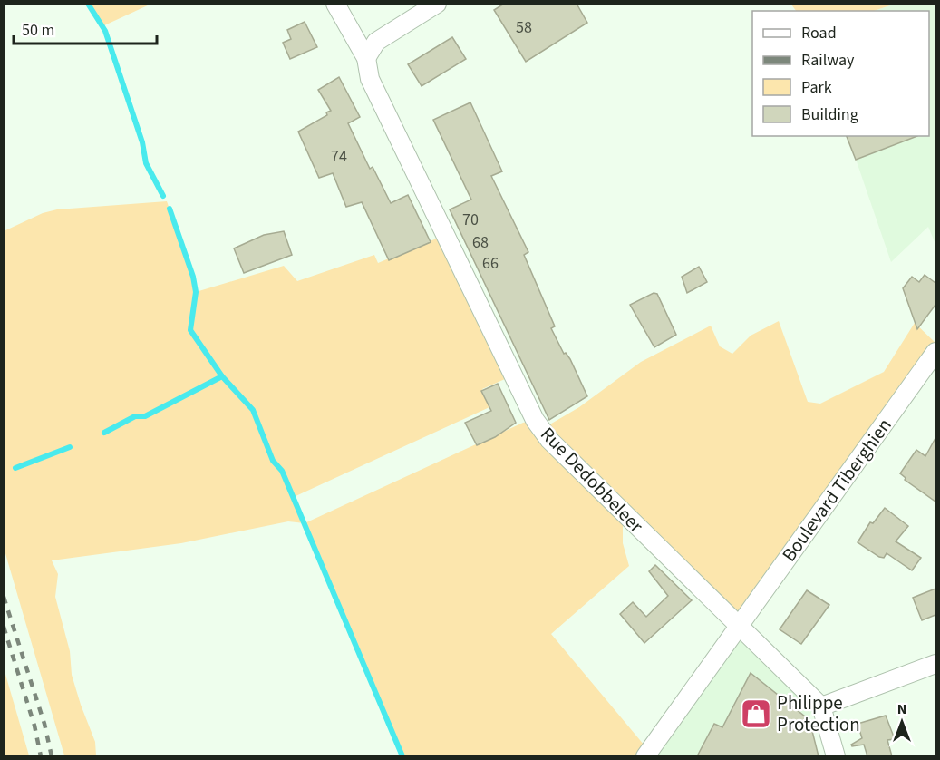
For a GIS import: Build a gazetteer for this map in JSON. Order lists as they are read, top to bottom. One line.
{"streets":{"street":["Rue Dedobbeleer","Boulevard Tiberghien"]},"crossings":[["Rue Dedobbeleer","Boulevard Tiberghien"]],"places":{"shop":["Philippe Protection"]},"house_numbers":["58","74","70","68","66"],"legend":["Road","Railway","Park","Building"],"scale_bar":"50 m","north":"top"}
